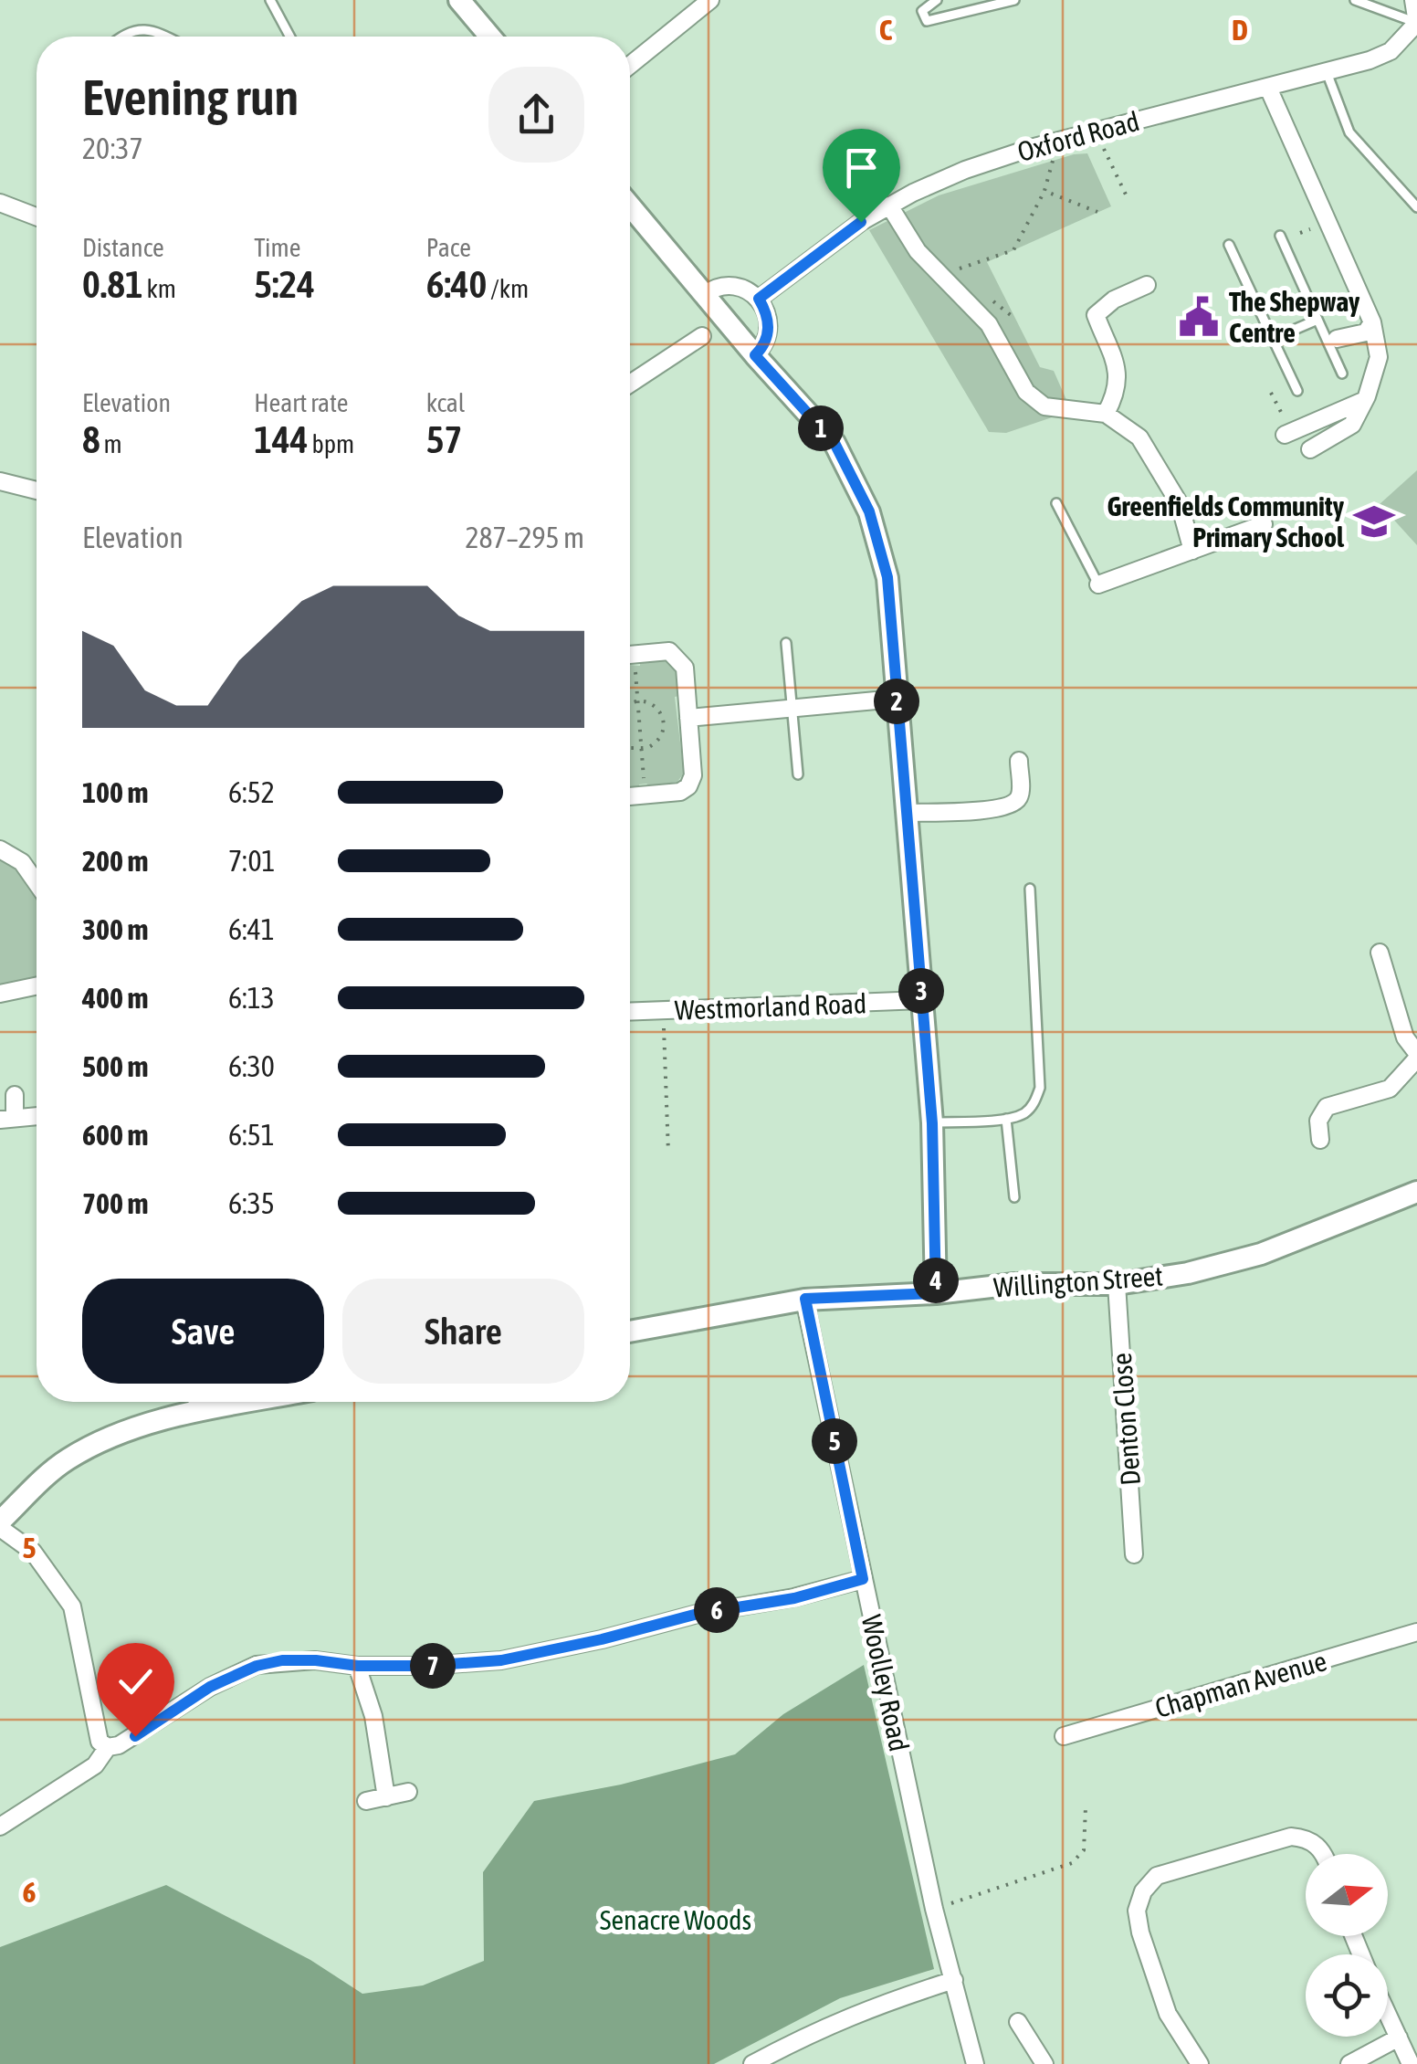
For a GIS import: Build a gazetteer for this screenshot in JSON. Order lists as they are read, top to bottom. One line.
{"streets":{"street":["Oxford Road","Westmorland Road","Willington Street","Denton Close","Woolley Road","Chapman Avenue"]},"crossings":[["Willington Street","Denton Close"],["Willington Street","Woolley Road"]],"parks":["Senacre Woods"],"places":{"public building":["The Shepway Centre"],"school or university":["Greenfields Community Primary School"]},"north":"right","page":{"heading":["Evening run","20:37"],"stats":[["Distance","0.81 km"],["Time","5:24"],["Pace","6:40 /km"],["Elevation","8 m"],["Heart rate","144 bpm"],["kcal","57"]],"pins":["1","2","3","4","5","6","7"],"chart":["Elevation","287–295 m"],"list":[{"name":"100 m","note":"6:52"},{"name":"200 m","note":"7:01"},{"name":"300 m","note":"6:41"},{"name":"400 m","note":"6:13"},{"name":"500 m","note":"6:30"},{"name":"600 m","note":"6:51"},{"name":"700 m","note":"6:35"}],"buttons":["Save","Share"]},"grid":{"columns":["C","D"],"rows":["5","6"]}}
